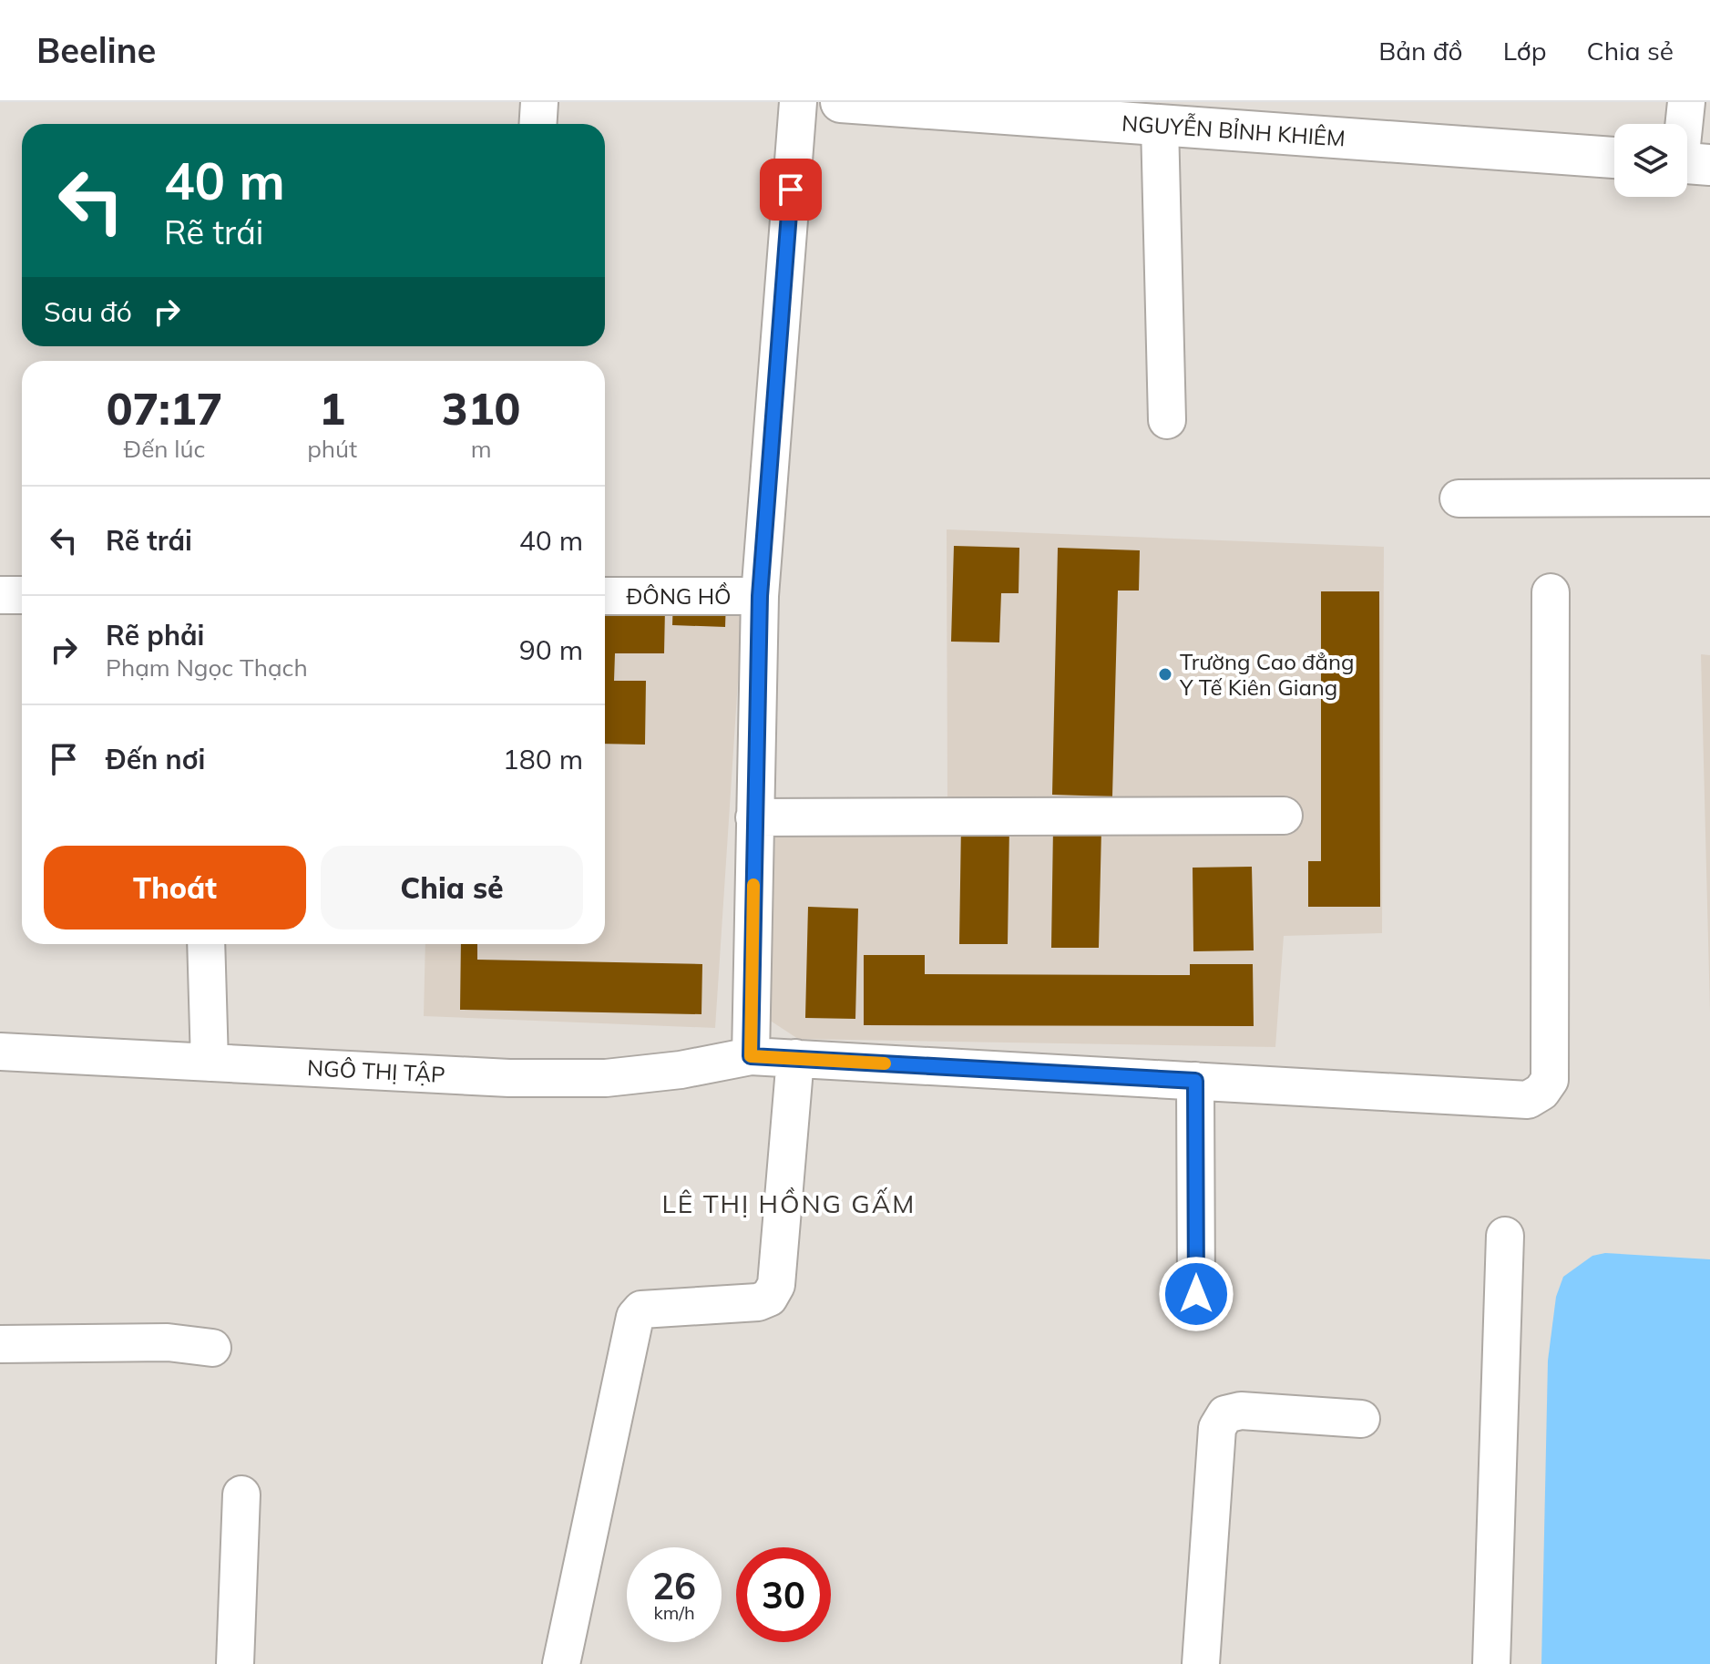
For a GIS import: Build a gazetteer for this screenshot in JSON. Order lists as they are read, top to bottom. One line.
{"streets":{"main road":["NGUYỄN BỈNH KHIÊM"],"street":["ĐÔNG HỒ","NGÔ THỊ TẬP"]},"districts":["LÊ THỊ HỒNG GẤM"],"places":["Trường Cao đẳng Y Tế Kiên Giang"],"page":{"header":"Beeline","nav":["Bản đồ","Lớp","Chia sẻ"],"turn":["40 m","Rẽ trái"],"then":"Sau đó","eta":["07:17","Đến lúc","1","phút","310","m"],"list":[{"name":"Rẽ trái","value":"40 m"},{"name":"Rẽ phải","note":"Phạm Ngọc Thạch","value":"90 m"},{"name":"Đến nơi","value":"180 m"}],"buttons":["Thoát","Chia sẻ"],"speed":"26 km/h","limit":"30"}}
